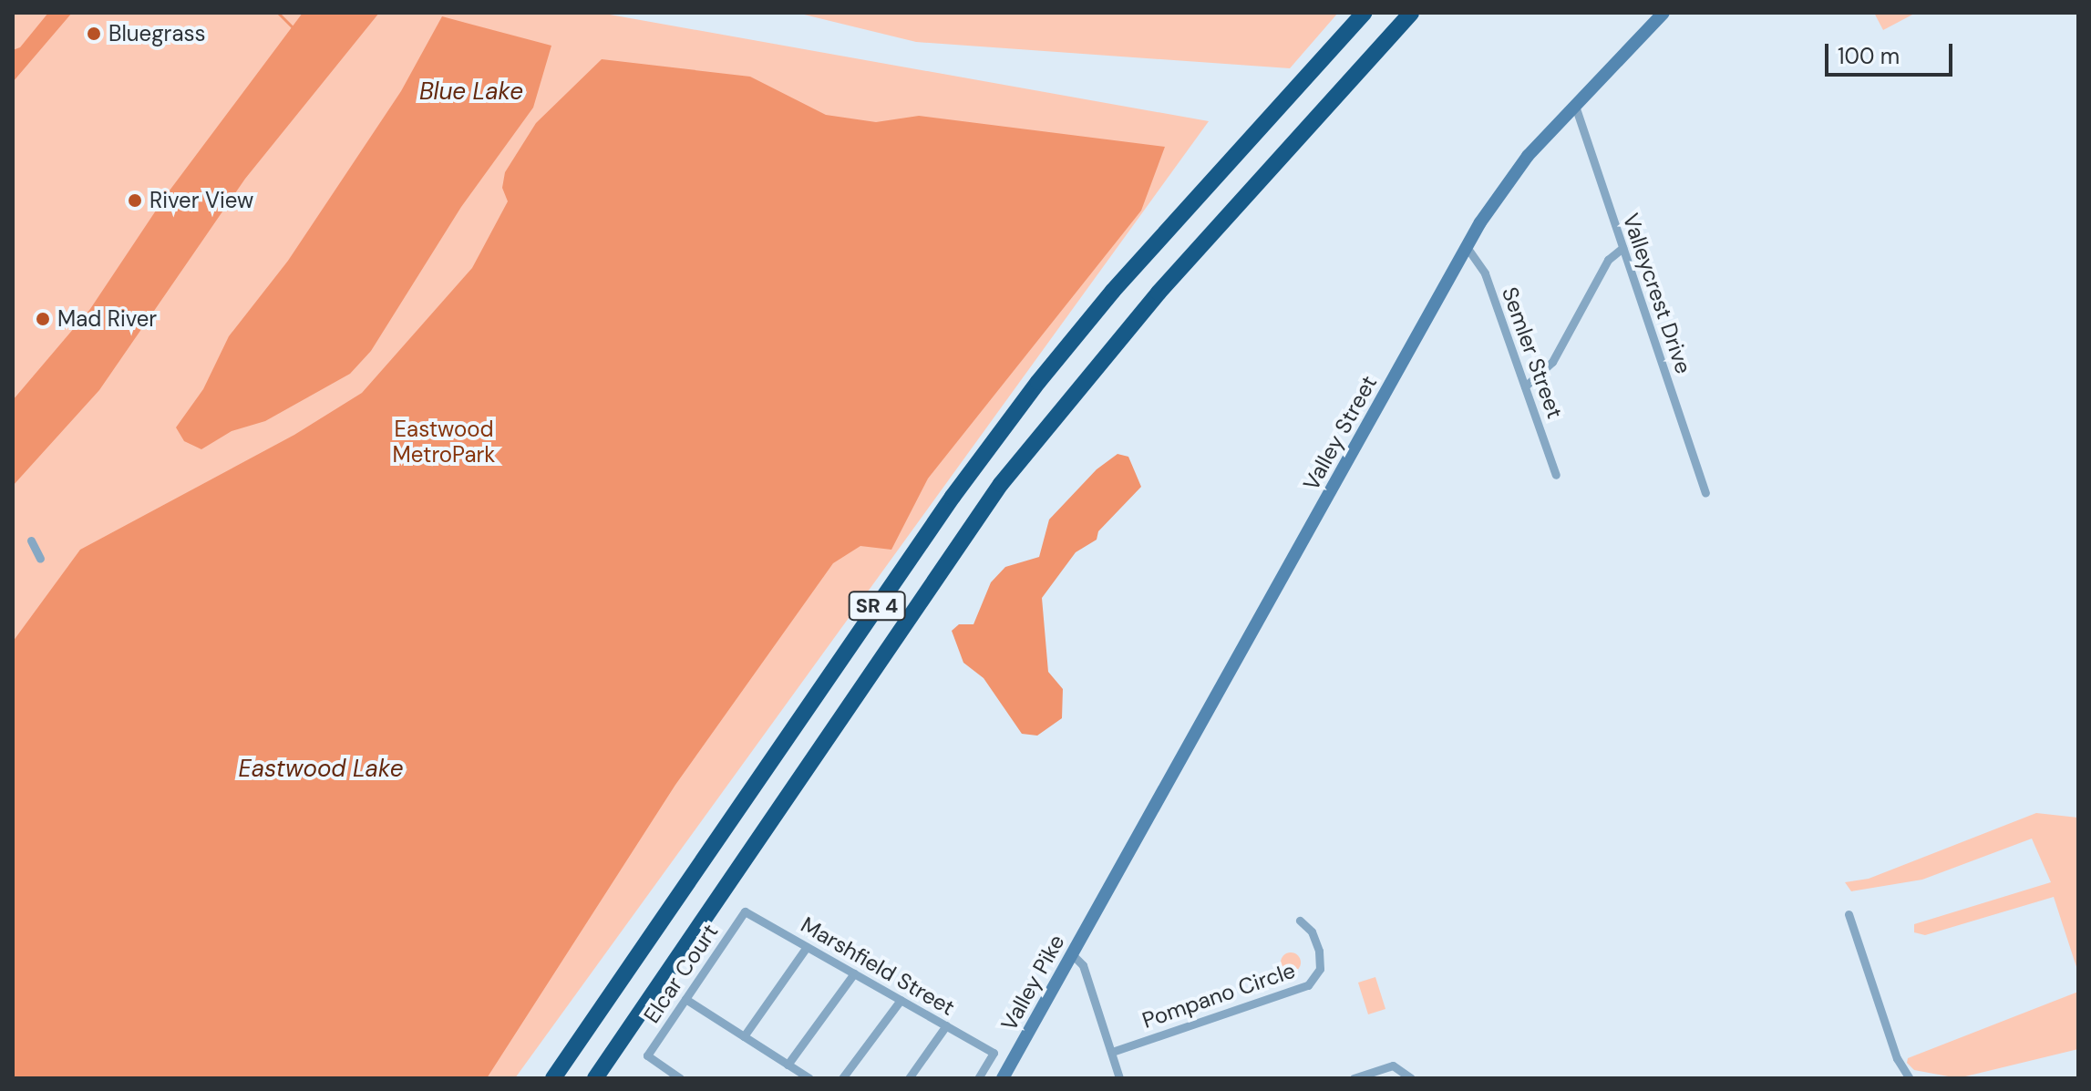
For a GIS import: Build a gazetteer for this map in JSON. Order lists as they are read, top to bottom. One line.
{"streets":{"highway":["SR 4"],"street":["Valleycrest Drive","Semler Street","Valley Street","Marshfield Street","Elcar Court","Valley Pike","Pompano Circle"]},"crossings":[["Valleycrest Drive","Valley Street"],["Semler Street","Valley Street"],["Valley Street","Valley Pike"],["Marshfield Street","Elcar Court"]],"water":["Blue Lake","Eastwood Lake"],"parks":["Eastwood MetroPark"],"places":["Bluegrass","River View","Mad River"],"scale_bar":"100 m"}
